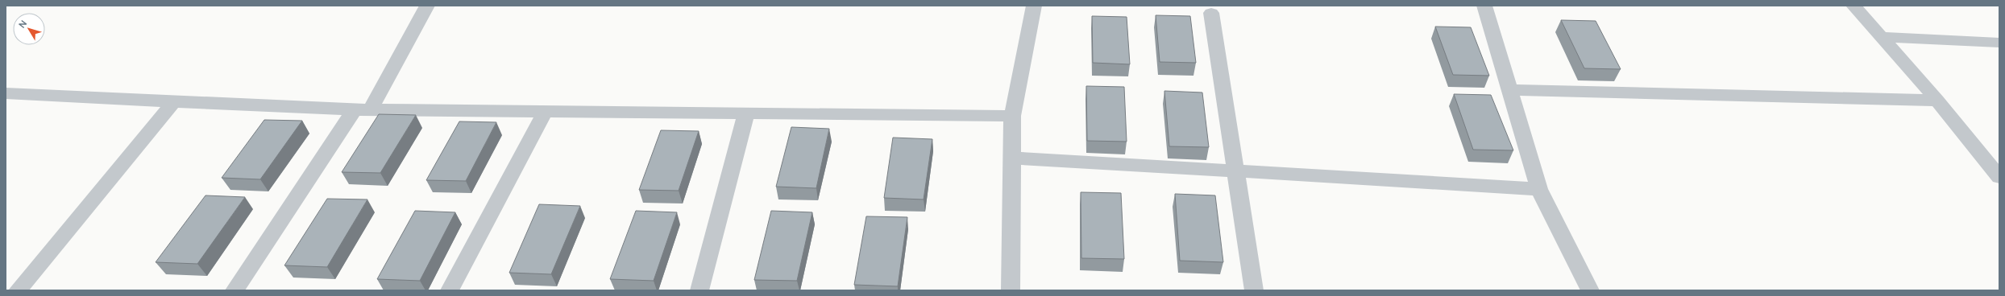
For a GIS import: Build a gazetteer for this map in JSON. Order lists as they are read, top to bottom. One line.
{"north":"top left"}
